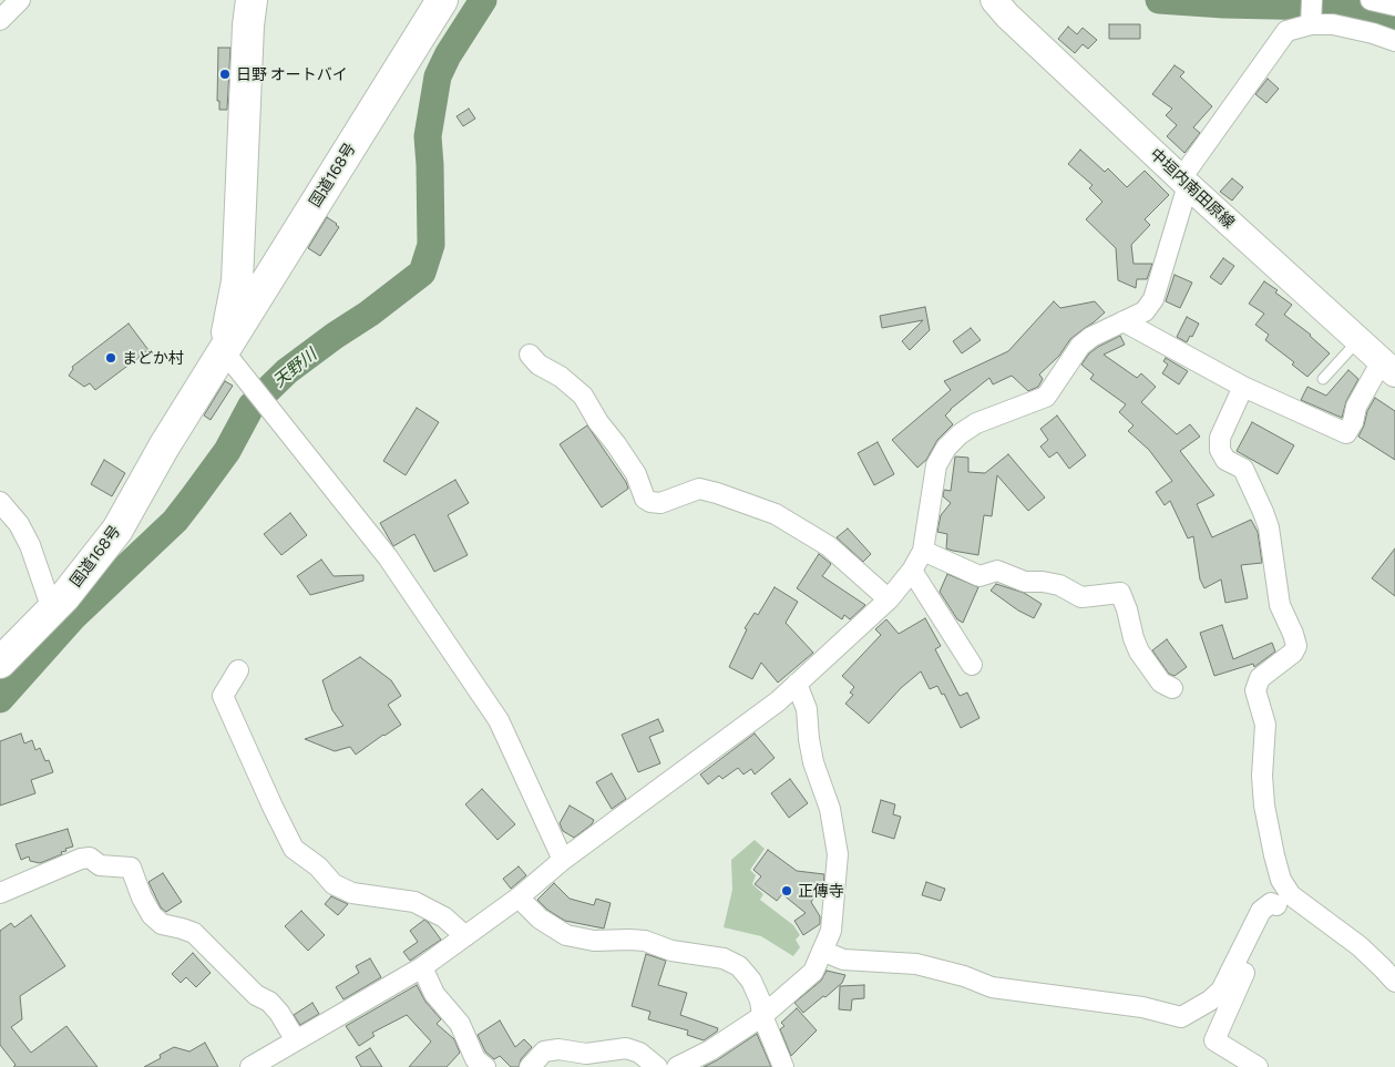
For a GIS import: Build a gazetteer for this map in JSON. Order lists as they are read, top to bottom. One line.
{"streets":{"highway":["国道168号"],"main road":["中垣内南田原線"]},"water":["天野川"],"places":["日野 オートバイ","まどか村","正傳寺"]}
